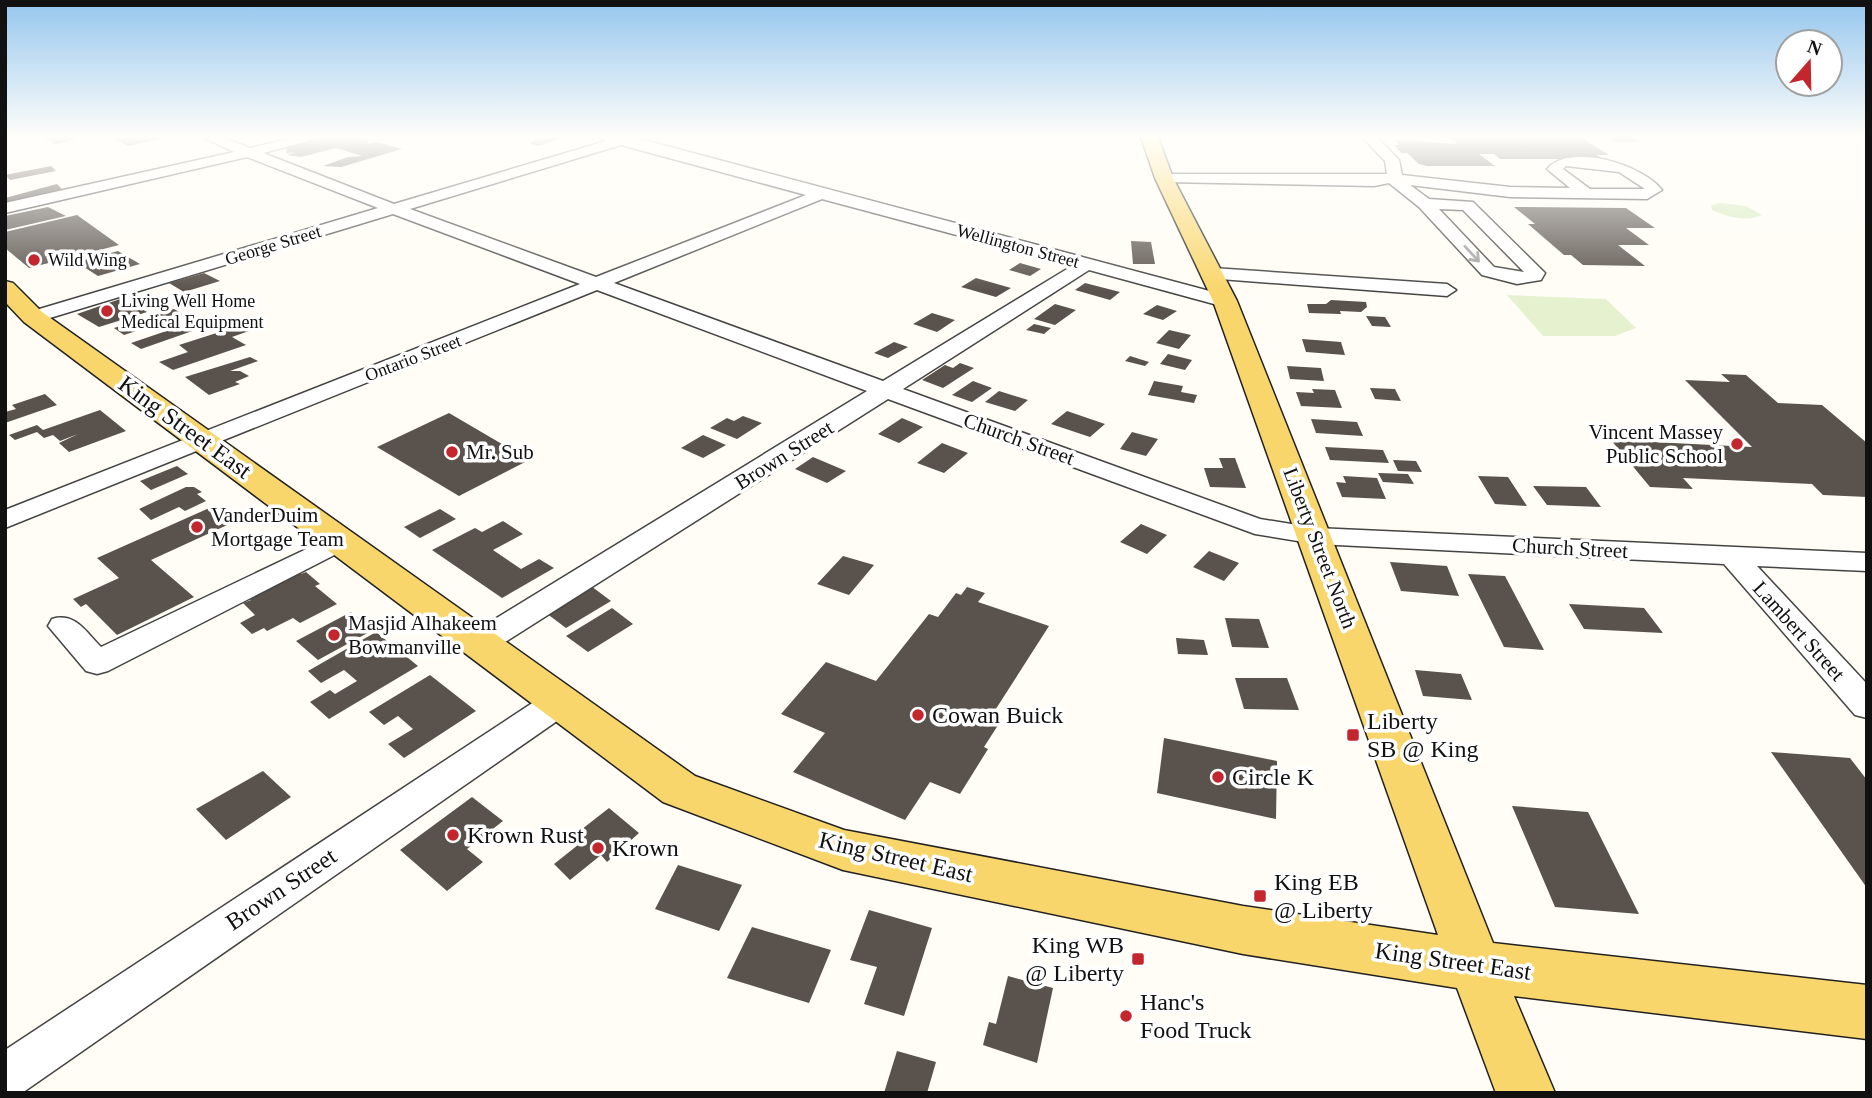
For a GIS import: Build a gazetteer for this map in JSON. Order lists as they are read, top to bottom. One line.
{"streets":{"main road":["King Street East","Liberty Street North"],"street":["George Street","Wellington Street","Ontario Street","Church Street","Brown Street","Lambert Street"]},"crossings":[["George Street","King Street East"],["George Street","Church Street"],["Wellington Street","Ontario Street"],["Wellington Street","Brown Street"],["Wellington Street","Liberty Street North"],["Ontario Street","King Street East"],["Ontario Street","Church Street"],["King Street East","Brown Street"],["King Street East","Liberty Street North"],["Church Street","Brown Street"],["Church Street","Liberty Street North"],["Church Street","Lambert Street"]],"places":{"other":["Wild Wing","Living Well Home Medical Equipment","Vincent Massey Public School","Mr. Sub","VanderDuim Mortgage Team","Masjid Alhakeem Bowmanville","Cowan Buick","Circle K","Krown Rust","Krown","Hanc's Food Truck"],"transit":["Liberty SB @ King","King EB @ Liberty","King WB @ Liberty"]},"north":"top"}
